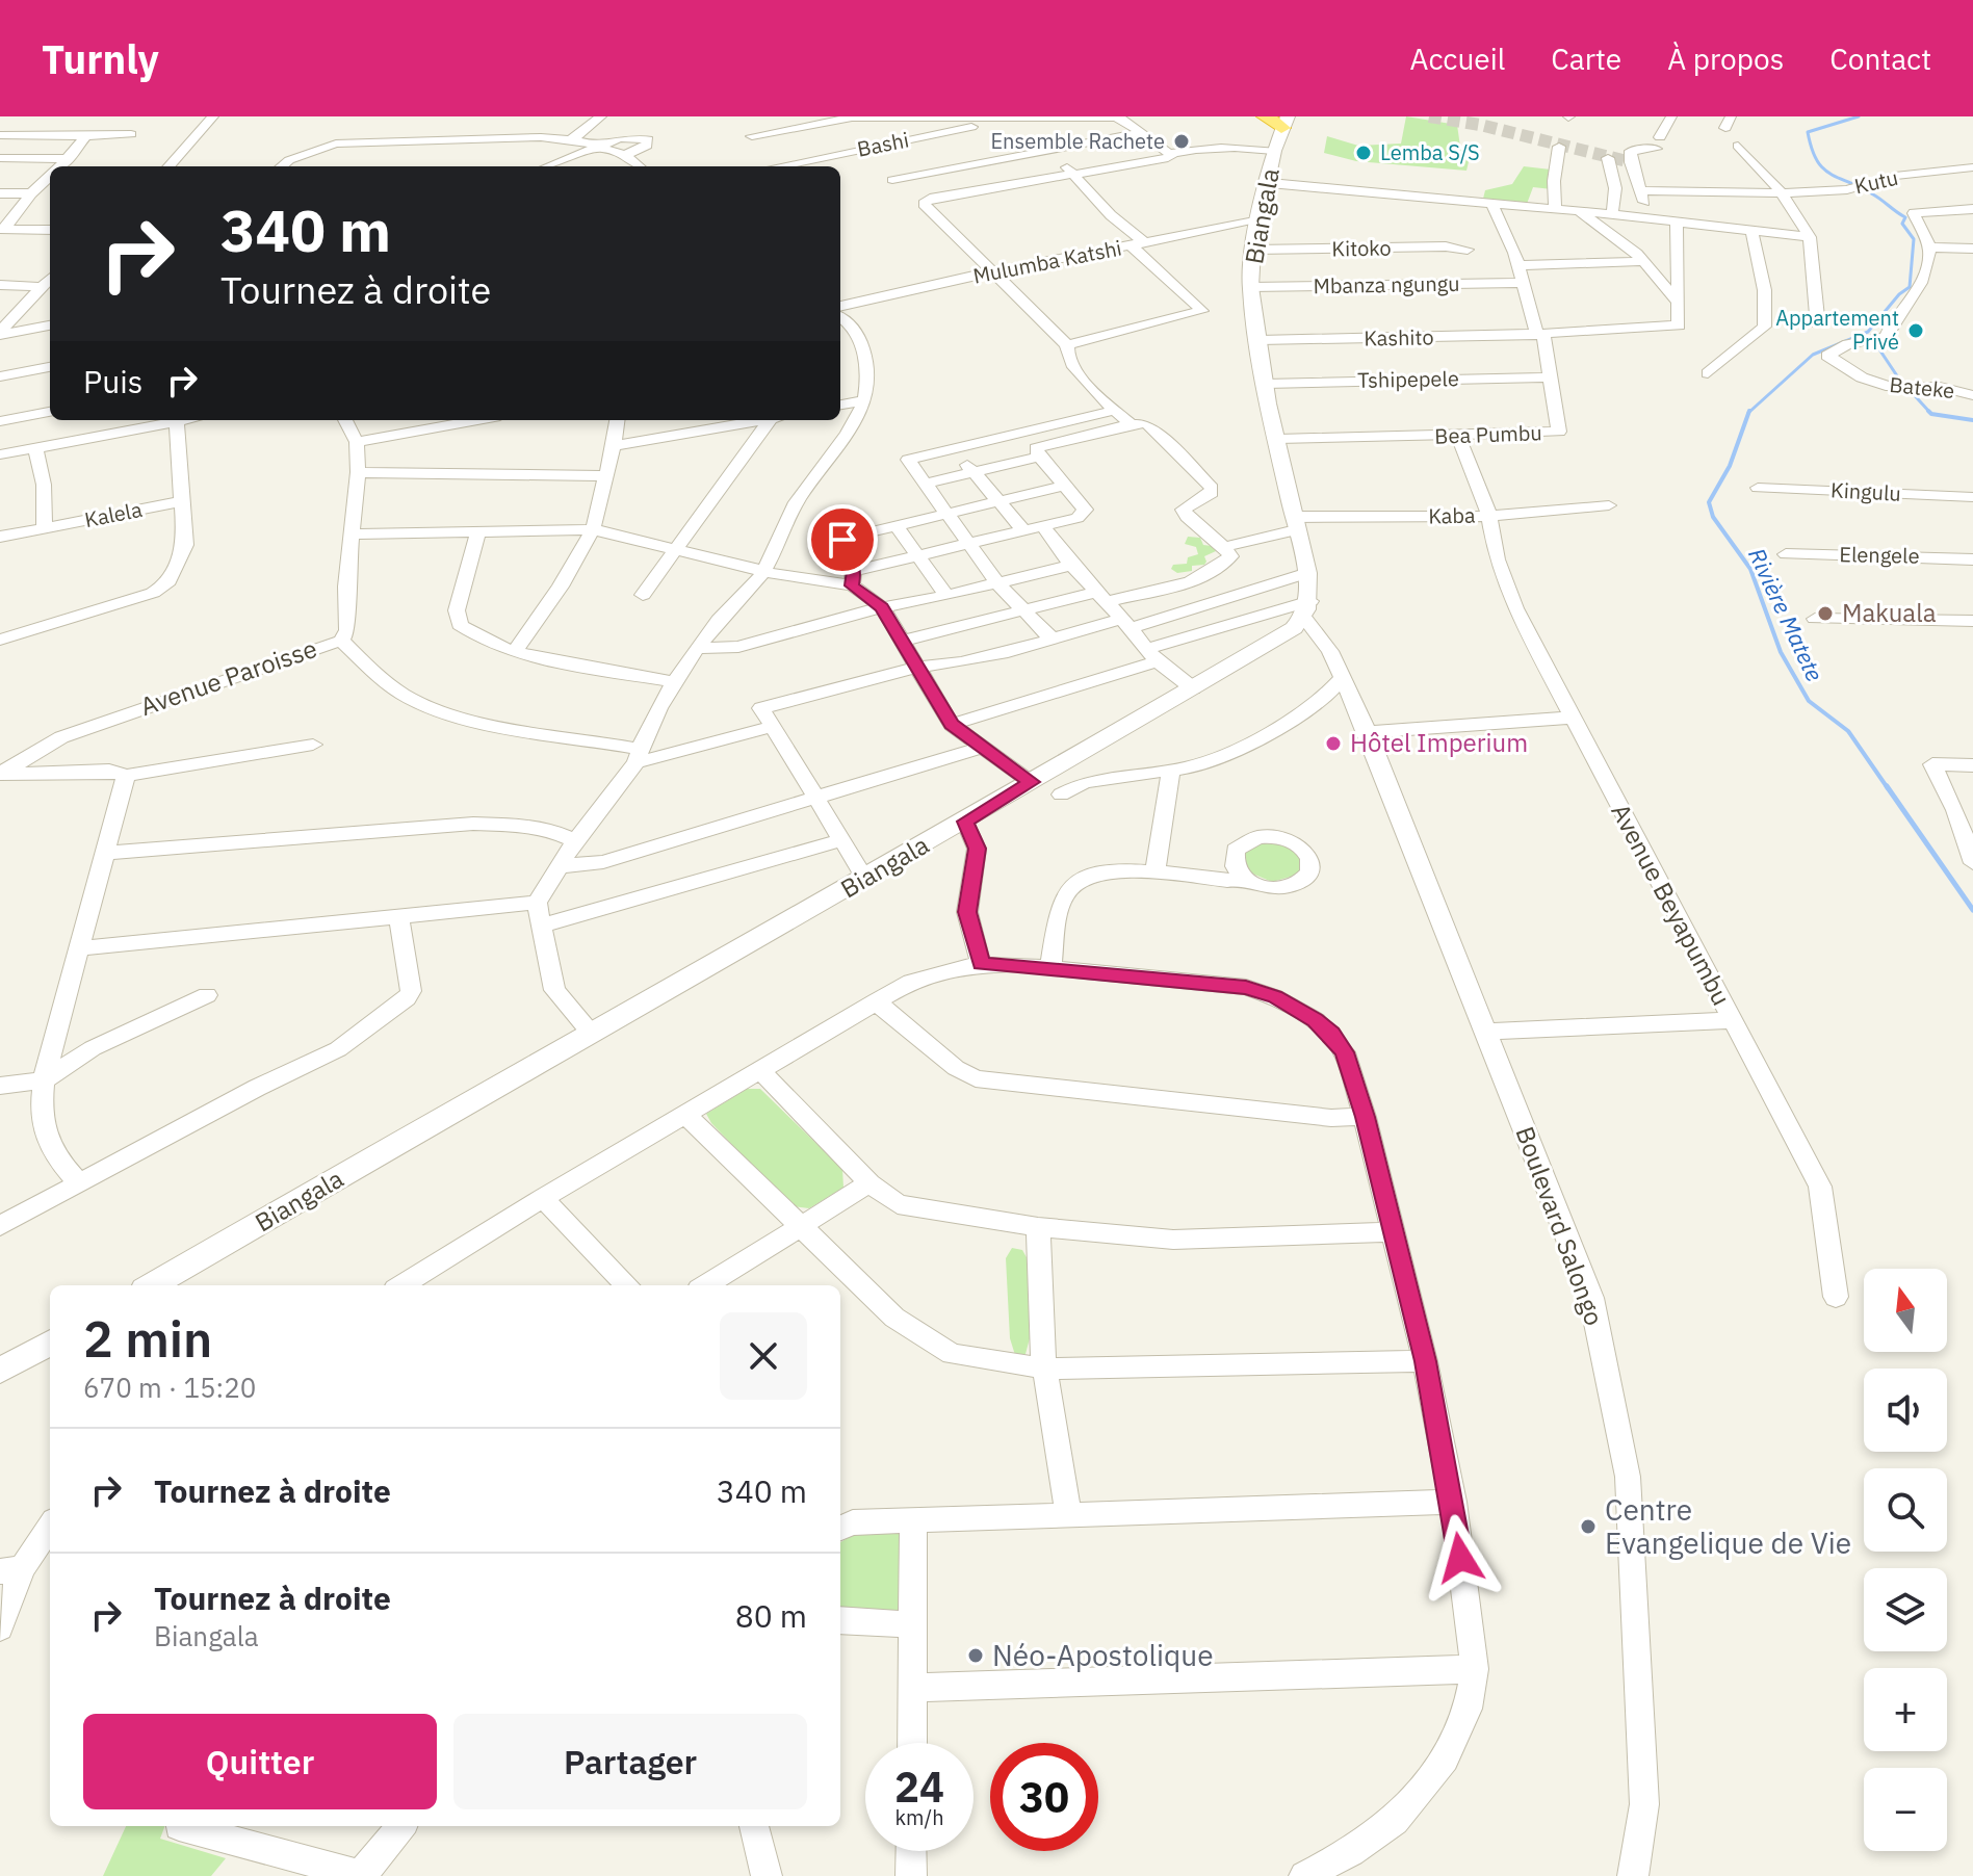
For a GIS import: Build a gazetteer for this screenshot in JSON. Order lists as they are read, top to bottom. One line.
{"streets":{"street":["Bashi","Kutu","Biangala","Kitoko","Mulumba Katshi","Mbanza ngungu","Kashito","Tshipepele","Bateke","Bea Pumbu","Kingulu","Kalela","Kaba","Elengele","Avenue Paroisse","Avenue Beyapumbu","Boulevard Salongo"]},"crossings":[["Biangala","Kitoko"],["Biangala","Mulumba Katshi"],["Biangala","Mbanza ngungu"],["Biangala","Kashito"],["Biangala","Tshipepele"],["Biangala","Bea Pumbu"],["Biangala","Kaba"],["Biangala","Boulevard Salongo"],["Mbanza ngungu","Bea Pumbu"],["Kashito","Bea Pumbu"],["Tshipepele","Bea Pumbu"],["Bea Pumbu","Avenue Beyapumbu"],["Kaba","Avenue Beyapumbu"]],"water":["Rivière Matete"],"places":["Ensemble Rachete","Lemba S/S","Appartement Privé","Makuala","Hôtel Imperium","Centre Evangelique de Vie","Néo-Apostolique"],"north":"top","page":{"header":"Turnly","nav":["Accueil","Carte","À propos","Contact"],"turn":["340 m","Tournez à droite"],"then":"Puis","map_buttons":["+","−"],"heading":["2 min","670 m · 15:20"],"list":[{"name":"Tournez à droite","value":"340 m"},{"name":"Tournez à droite","note":"Biangala","value":"80 m"}],"buttons":["Quitter","Partager"],"speed":"24 km/h","limit":"30"}}
